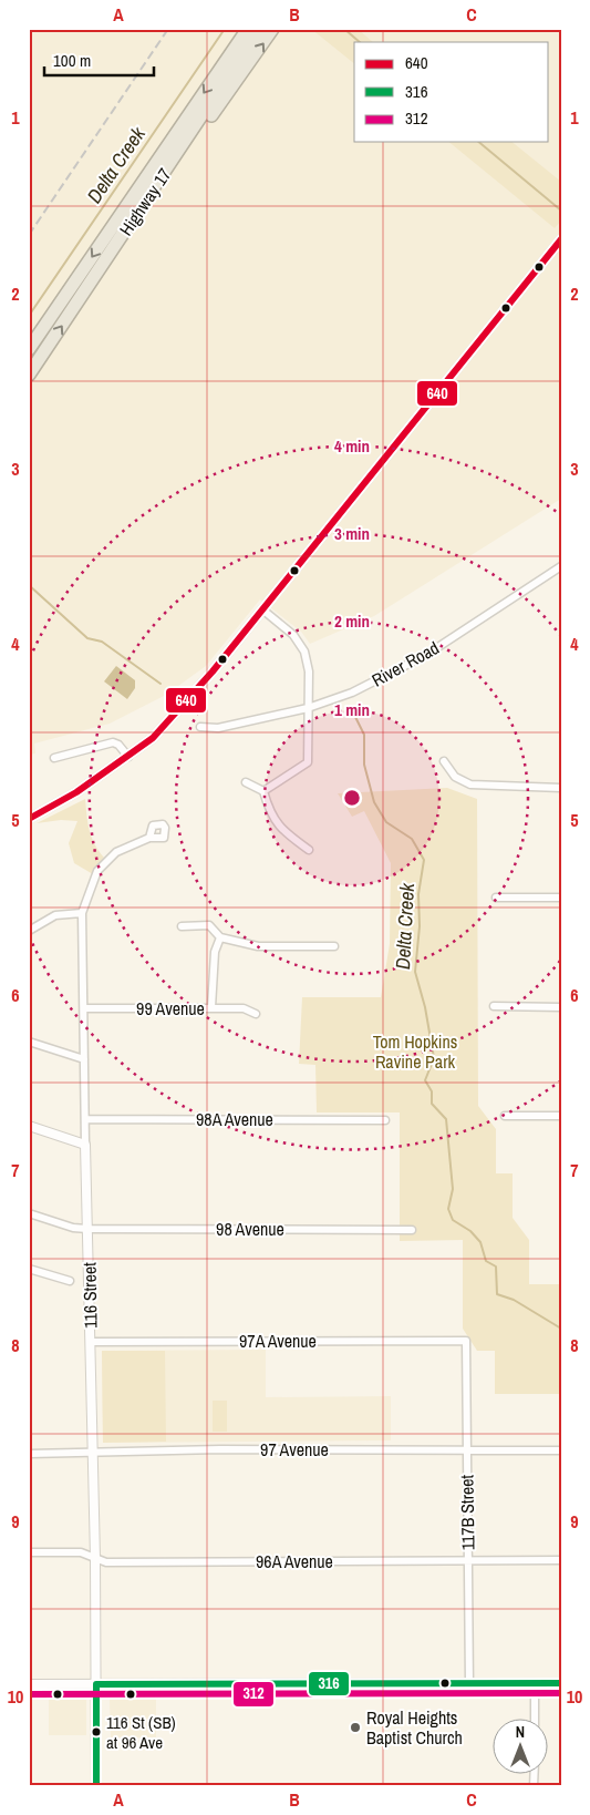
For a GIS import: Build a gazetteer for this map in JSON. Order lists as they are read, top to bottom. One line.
{"streets":{"highway":["Highway 17"],"street":["River Road","99 Avenue","98A Avenue","98 Avenue","116 Street","97A Avenue","97 Avenue","117B Street","96A Avenue"]},"crossings":[["99 Avenue","116 Street"],["98A Avenue","116 Street"],["98 Avenue","116 Street"],["116 Street","97A Avenue"],["116 Street","97 Avenue"],["116 Street","96A Avenue"],["97A Avenue","117B Street"],["97 Avenue","117B Street"],["117B Street","96A Avenue"]],"water":["Delta Creek"],"parks":["Tom Hopkins Ravine Park"],"places":["Royal Heights Baptist Church","116 St (SB) at 96 Ave"],"lines":["transit line 640","transit line 316","transit line 312"],"legend":["640","316","312"],"scale_bar":"100 m","north":"top","grid":{"columns":["A","B","C"],"rows":["1","2","3","4","5","6","7","8","9","10"]},"rings":["4 min","3 min","2 min","1 min"]}
